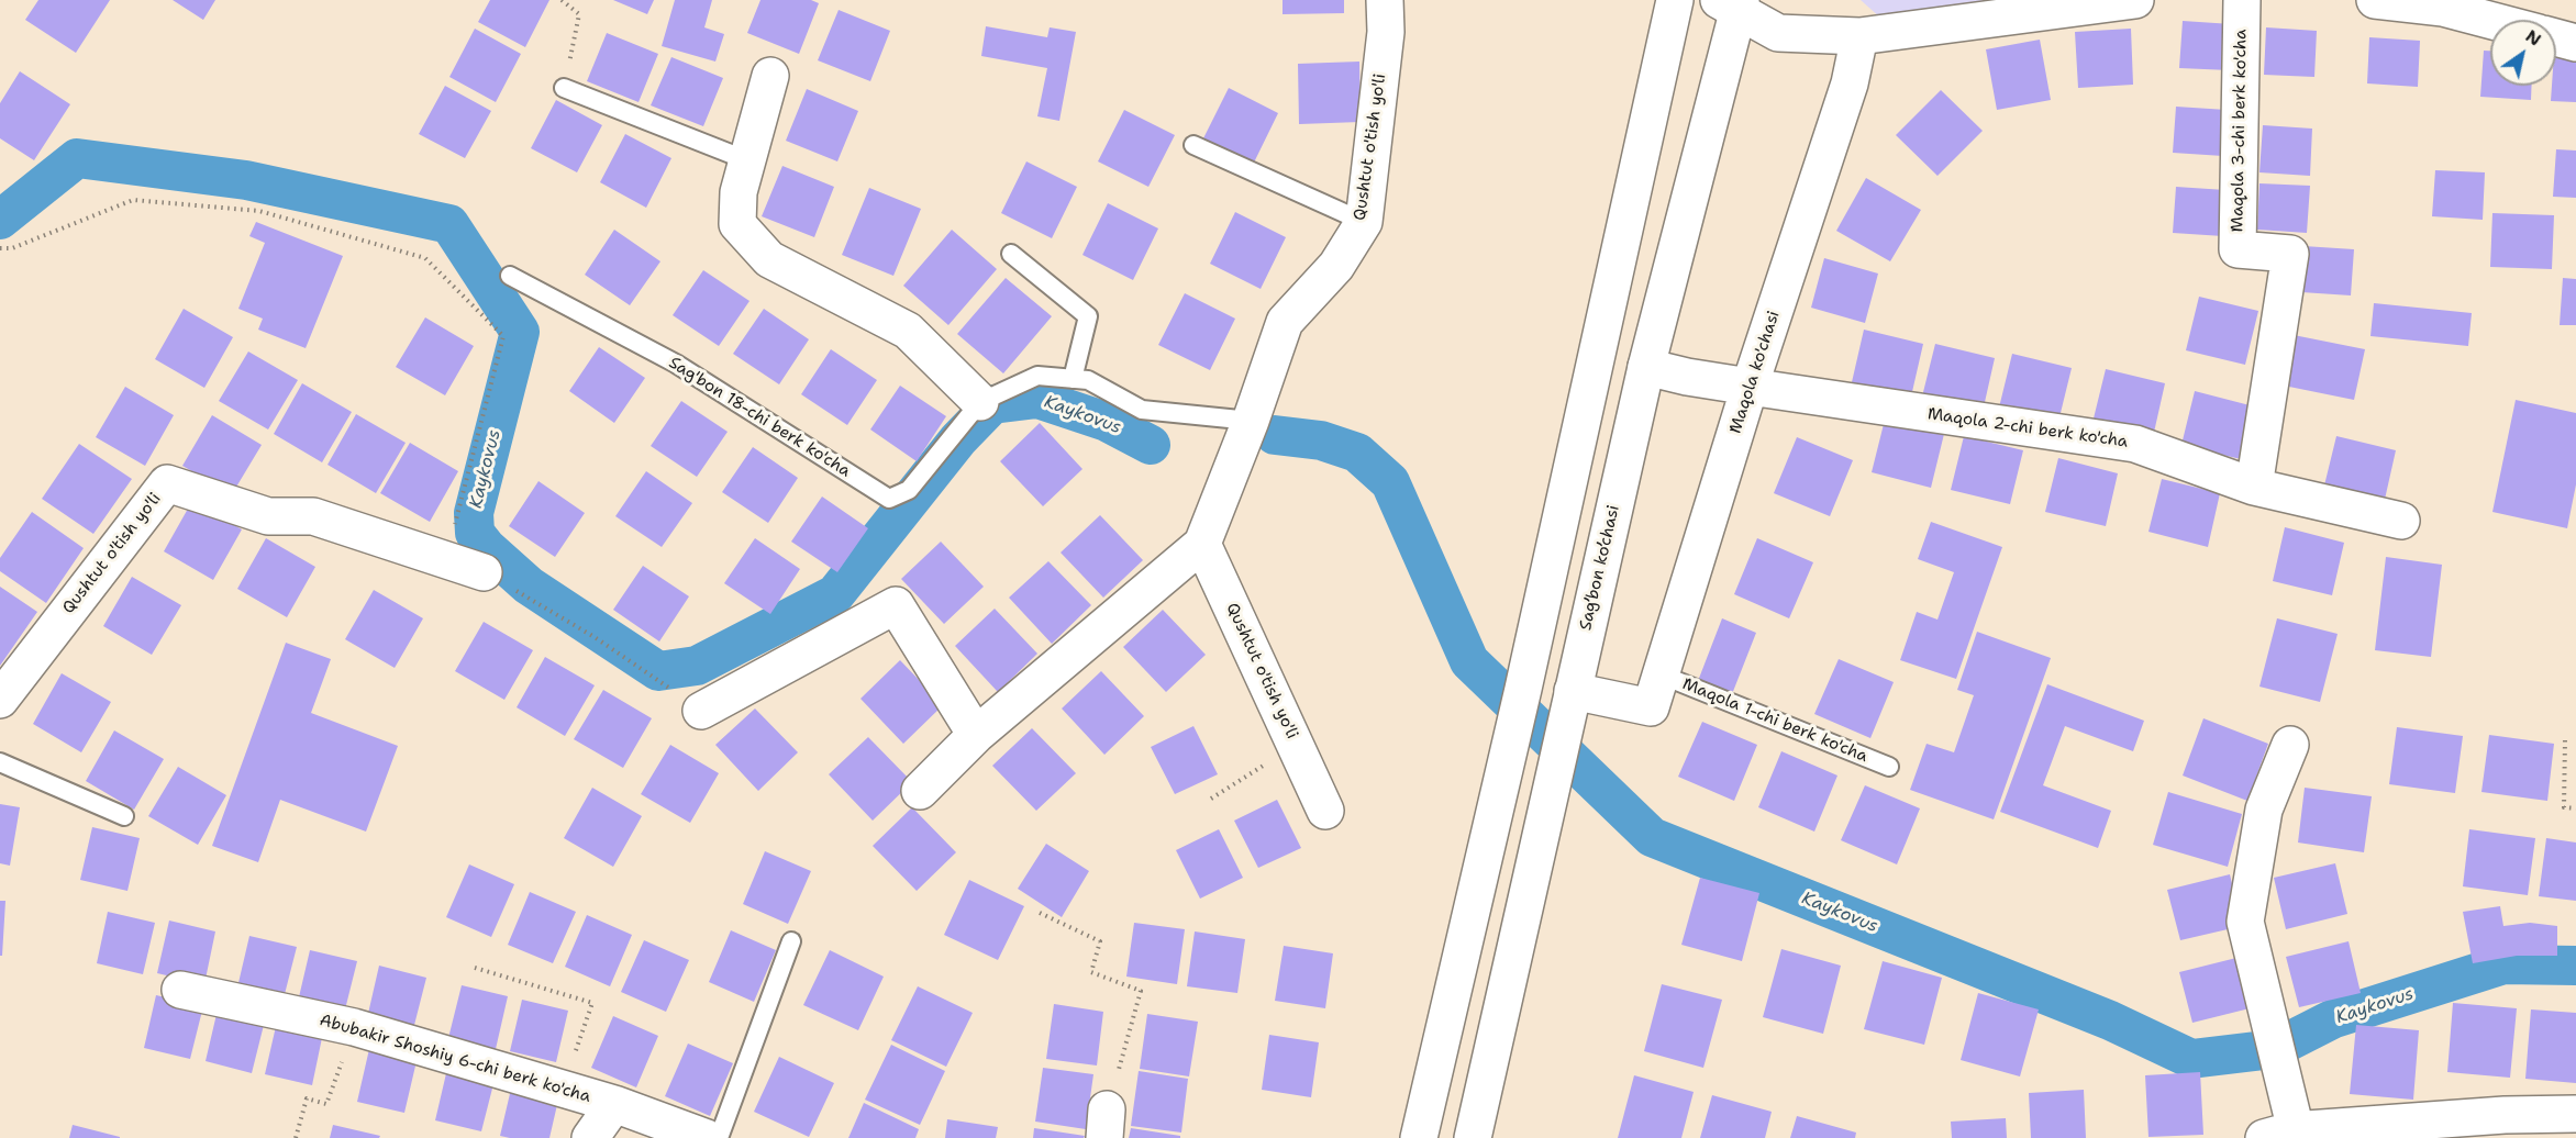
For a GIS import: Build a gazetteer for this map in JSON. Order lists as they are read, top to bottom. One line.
{"streets":{"street":["Maqola 3-chi berk ko'cha","Qushtut o'tish yo'li","Maqola ko'chasi","Maqola 2-chi berk ko'cha","Sag’bon ko’chasi","Abubakir Shoshiy 6-chi berk ko'cha"],"lane":["Sag'bon 18-chi berk ko'cha","Maqola 1-chi berk ko'cha"]},"crossings":[["Maqola 3-chi berk ko'cha","Maqola 2-chi berk ko'cha"],["Maqola ko'chasi","Maqola 2-chi berk ko'cha"],["Maqola ko'chasi","Maqola 1-chi berk ko'cha"],["Maqola 2-chi berk ko'cha","Sag’bon ko’chasi"]],"water":["Kaykovus"],"north":"top right"}
